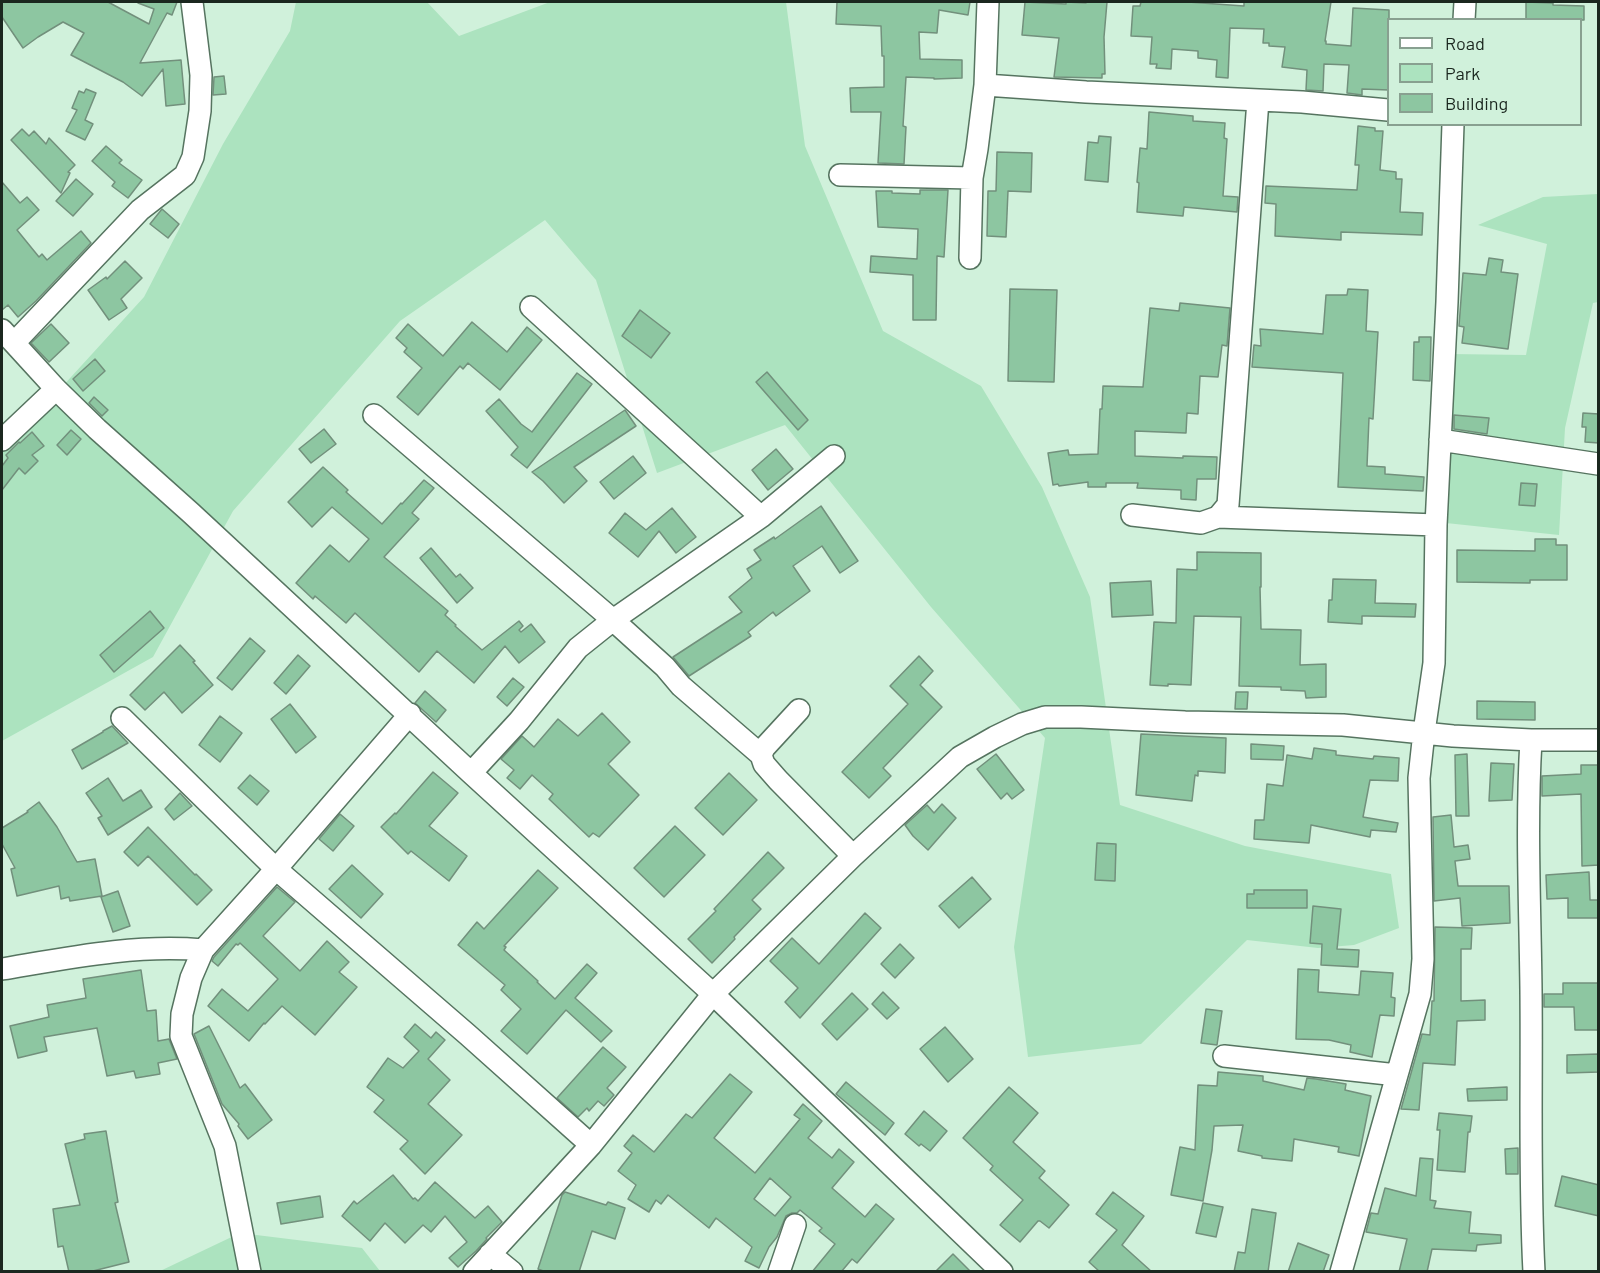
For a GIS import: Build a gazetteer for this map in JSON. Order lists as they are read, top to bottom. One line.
{"legend":["Road","Park","Building"]}
